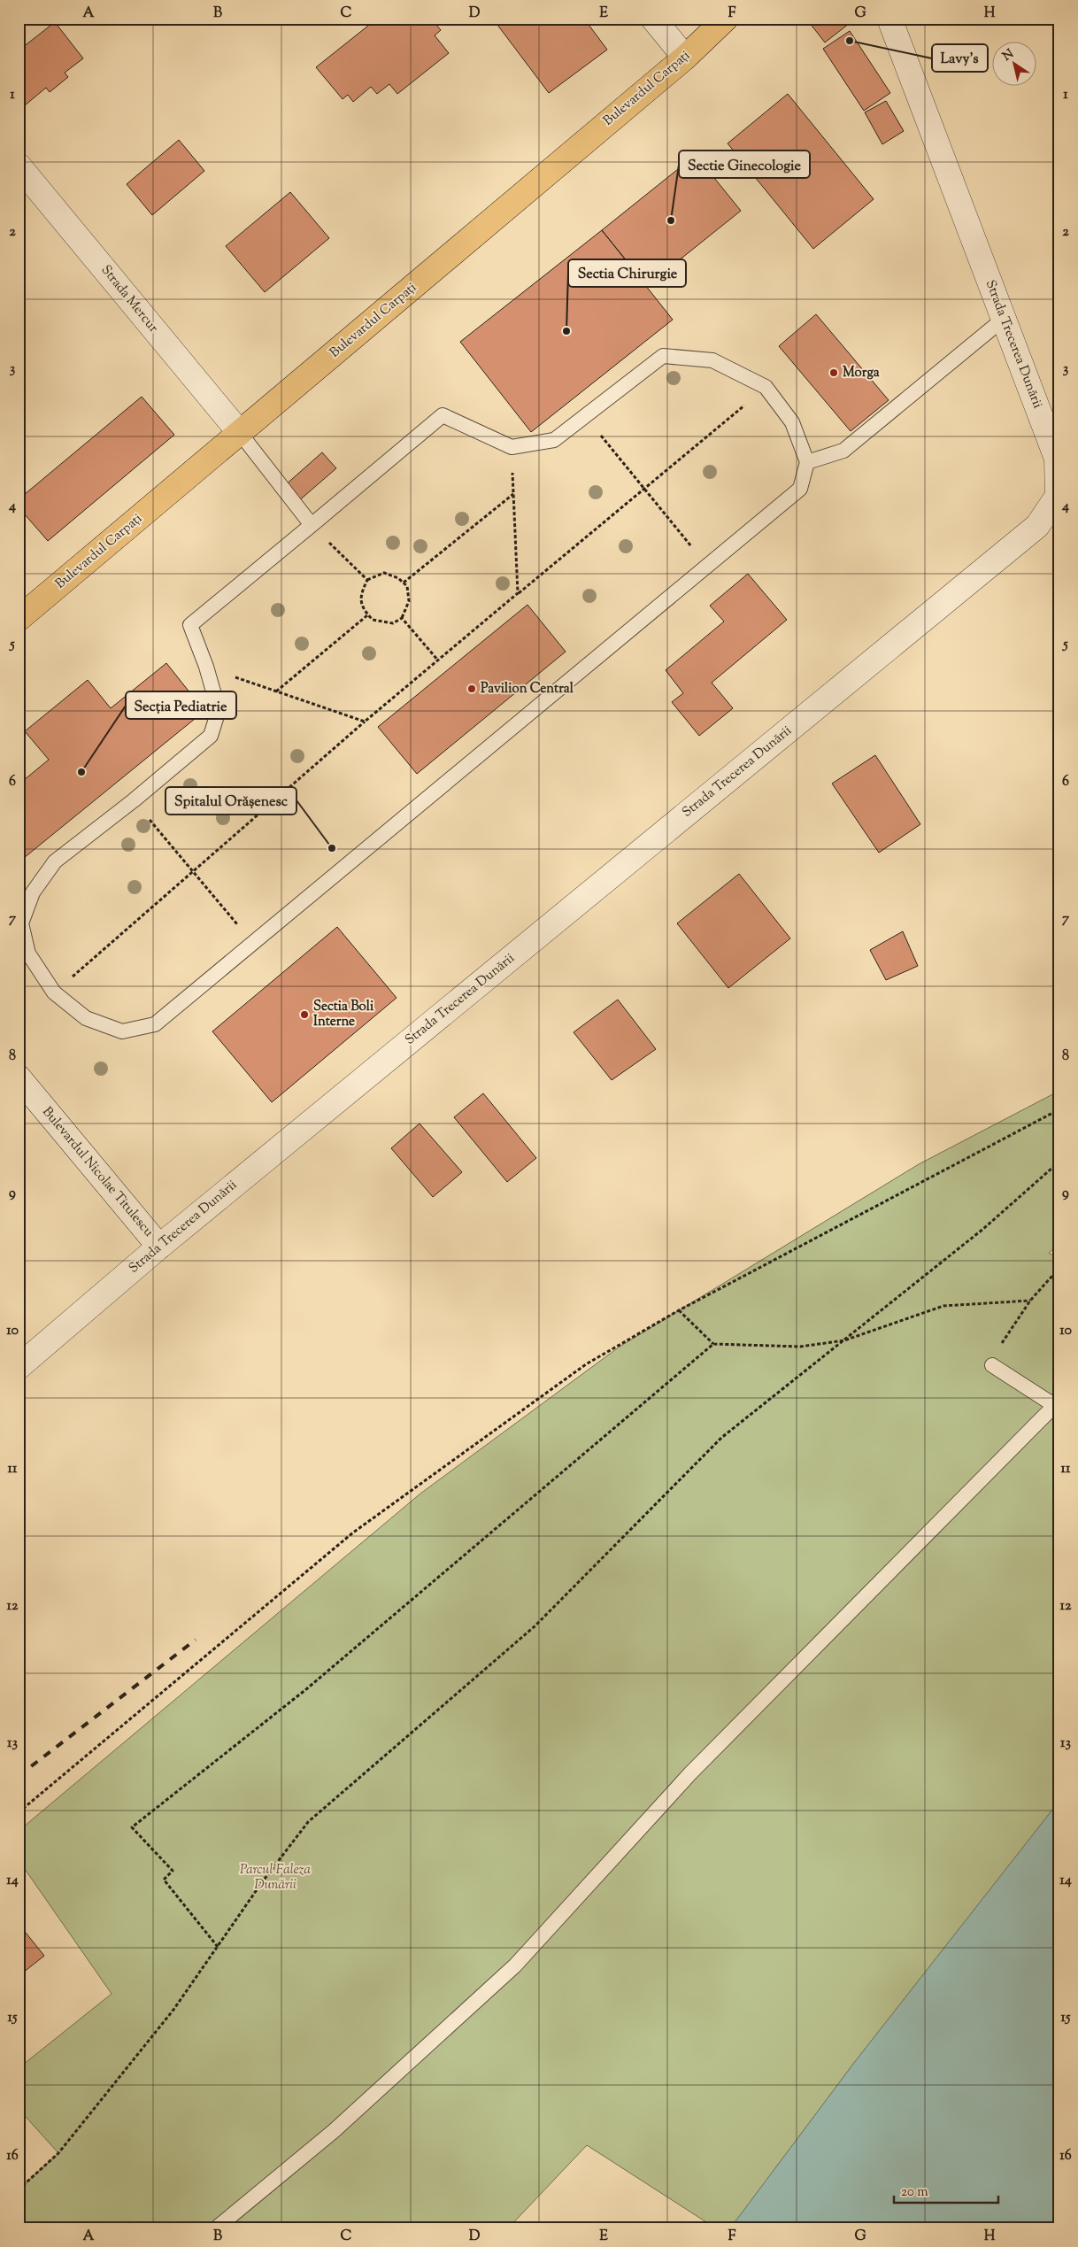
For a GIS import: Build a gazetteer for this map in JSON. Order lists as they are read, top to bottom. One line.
{"streets":{"main road":["Bulevardul Carpați"],"street":["Strada Mercur","Strada Trecerea Dunării","Bulevardul Nicolae Titulescu"]},"crossings":[["Bulevardul Carpați","Strada Mercur"],["Strada Trecerea Dunării","Bulevardul Nicolae Titulescu"]],"parks":["Parcul Faleza Dunării"],"places":["Lavy's","Sectie Ginecologie","Sectia Chirurgie","Morga","Pavilion Central","Secția Pediatrie","Spitalul Orășenesc","Sectia Boli Interne"],"scale_bar":"20 m","north":"top left","grid":{"columns":["A","B","C","D","E","F","G","H"],"rows":["1","2","3","4","5","6","7","8","9","10","11","12","13","14","15","16"]}}
